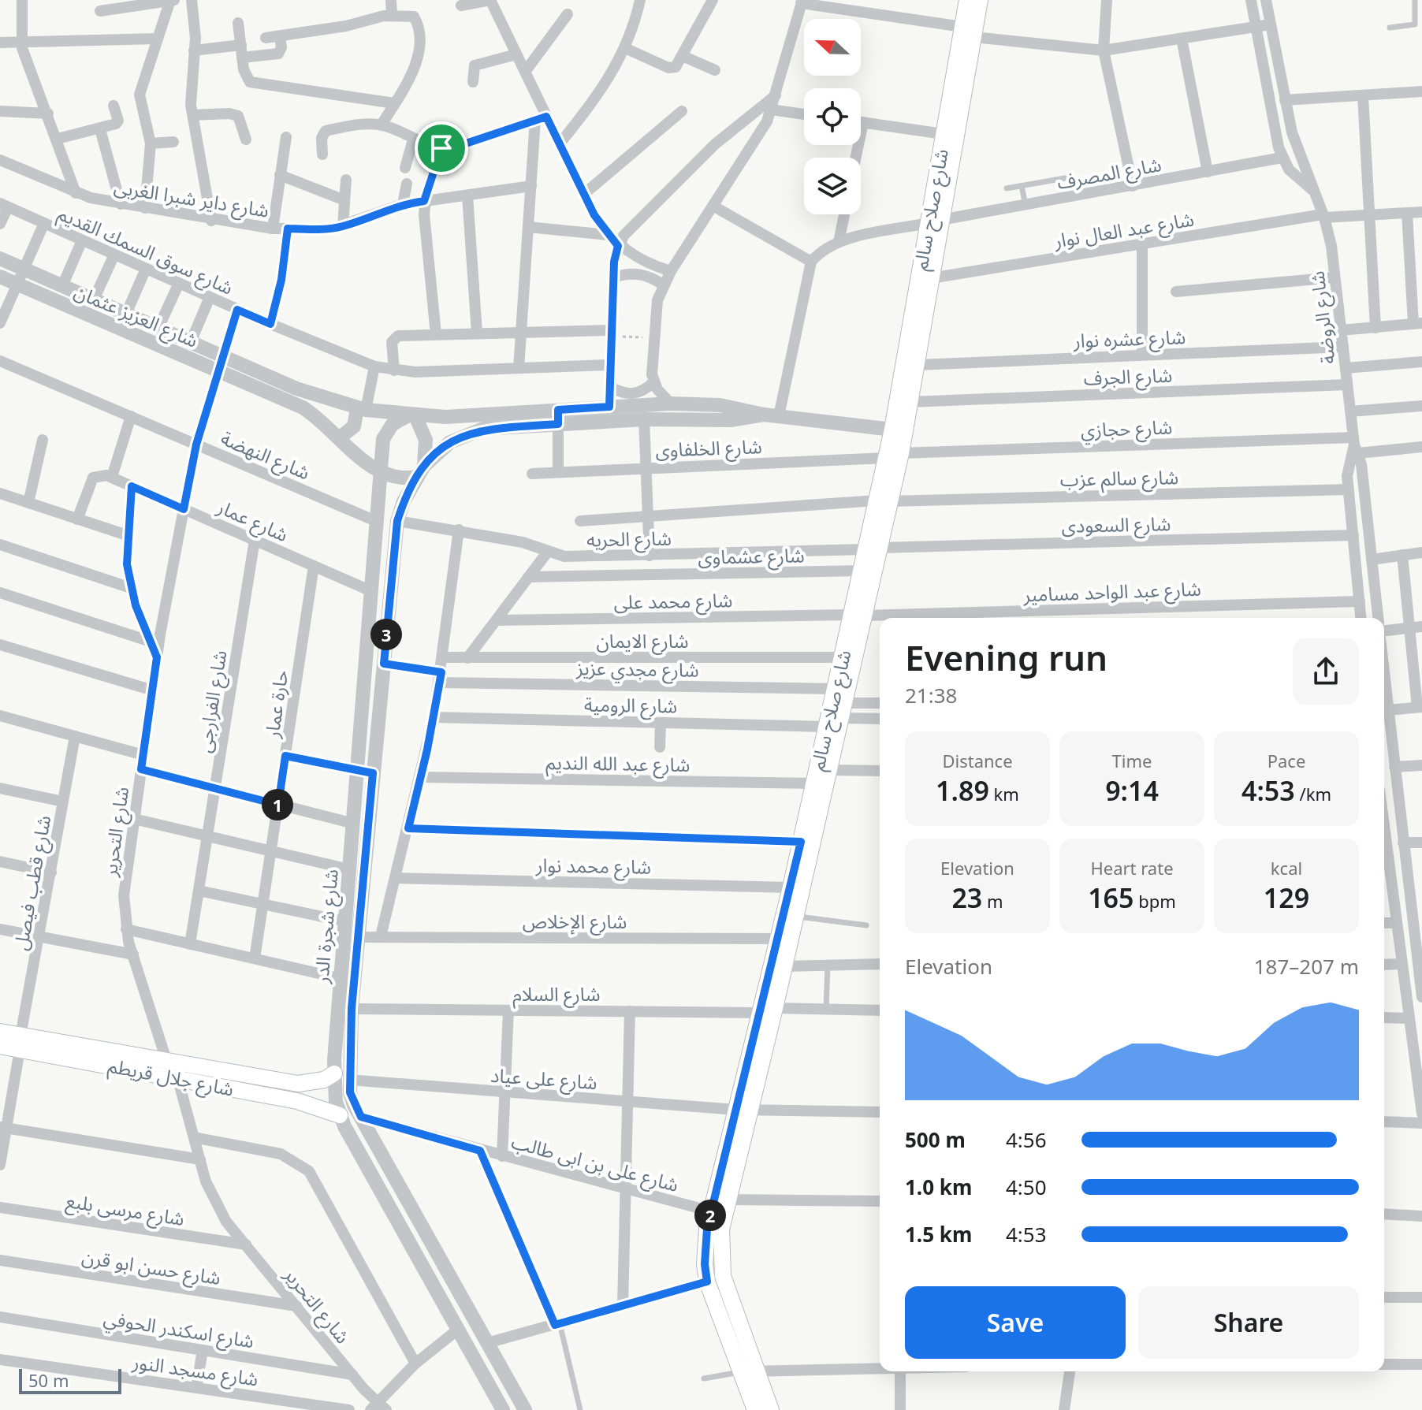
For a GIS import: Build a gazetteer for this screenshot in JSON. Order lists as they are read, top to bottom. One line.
{"streets":{"main road":["شارع صلاح سالم","شارع جلال قريطم"],"street":["شارع المصرف","شارع داير شبرا الغربى","شارع عبد العال نوار","شارع سوق السمك القديم","شارع العزيز عثمان","شارع الروضة","شارع عشره نوار","شارع الجرف","شارع حجازي","شارع الخلفاوى","شارع النهضة","شارع سالم عزب","شارع عمار","شارع السعودى","شارع الحريه","شارع عشماوى","شارع عبد الواحد مسامير","شارع محمد على","شارع الايمان","شارع مجدي عزيز","شارع الفرارجى","حارة عمار","شارع الرومية","شارع عبد الله النديم","شارع التحرير","شارع محمد نوار","شارع قطب فيصل","شارع الإخلاص","شارع شجرة الدر","شارع السلام","شارع على عياد","شارع على بن ابى طالب","شارع مرسى بلبع","شارع حسن ابو قرن","شارع اسكندر الحوفي","شارع مسجد النور"]},"crossings":[["شارع المصرف","شارع صلاح سالم"],["شارع المصرف","شارع الروضة"],["شارع صلاح سالم","شارع عبد العال نوار"],["شارع صلاح سالم","شارع عشره نوار"],["شارع صلاح سالم","شارع الجرف"],["شارع صلاح سالم","شارع حجازي"],["شارع صلاح سالم","شارع الخلفاوى"],["شارع صلاح سالم","شارع سالم عزب"],["شارع صلاح سالم","شارع السعودى"],["شارع صلاح سالم","شارع الحريه"],["شارع صلاح سالم","شارع عشماوى"],["شارع صلاح سالم","شارع عبد الواحد مسامير"],["شارع صلاح سالم","شارع محمد على"],["شارع صلاح سالم","شارع الايمان"],["شارع صلاح سالم","شارع مجدي عزيز"],["شارع صلاح سالم","شارع الرومية"],["شارع صلاح سالم","شارع عبد الله النديم"],["شارع صلاح سالم","شارع محمد نوار"],["شارع صلاح سالم","شارع الإخلاص"],["شارع صلاح سالم","شارع السلام"],["شارع صلاح سالم","شارع على عياد"],["شارع صلاح سالم","شارع على بن ابى طالب"],["شارع عبد العال نوار","شارع الروضة"],["شارع سوق السمك القديم","شارع التحرير"],["شارع العزيز عثمان","شارع التحرير"],["شارع العزيز عثمان","شارع شجرة الدر"],["شارع الروضة","شارع عشره نوار"],["شارع الروضة","شارع الجرف"],["شارع الروضة","شارع حجازي"],["شارع الروضة","شارع سالم عزب"],["شارع الروضة","شارع السعودى"],["شارع الروضة","شارع عبد الواحد مسامير"],["شارع حجازي","شارع الخلفاوى"],["شارع النهضة","شارع التحرير"],["شارع النهضة","شارع شجرة الدر"],["شارع عمار","شارع الفرارجى"],["شارع عمار","حارة عمار"],["شارع عمار","شارع التحرير"],["شارع عمار","شارع شجرة الدر"],["شارع السعودى","شارع الحريه"],["شارع الحريه","شارع شجرة الدر"],["شارع عبد الواحد مسامير","شارع محمد على"],["شارع مجدي عزيز","شارع شجرة الدر"],["شارع التحرير","شارع جلال قريطم"],["شارع التحرير","شارع مرسى بلبع"],["شارع التحرير","شارع حسن ابو قرن"],["شارع التحرير","شارع اسكندر الحوفي"],["شارع قطب فيصل","شارع جلال قريطم"],["شارع الإخلاص","شارع شجرة الدر"],["شارع شجرة الدر","شارع السلام"],["شارع شجرة الدر","شارع جلال قريطم"],["شارع شجرة الدر","شارع على عياد"],["شارع شجرة الدر","شارع على بن ابى طالب"]],"scale_bar":"50 m","north":"left","page":{"heading":["Evening run","21:38"],"pins":["3","1","2"],"stats":[["Distance","1.89 km"],["Time","9:14"],["Pace","4:53 /km"],["Elevation","23 m"],["Heart rate","165 bpm"],["kcal","129"]],"chart":["Elevation","187–207 m"],"list":[{"name":"500 m","note":"4:56"},{"name":"1.0 km","note":"4:50"},{"name":"1.5 km","note":"4:53"}],"buttons":["Save","Share"],"scale":"50 m"}}
